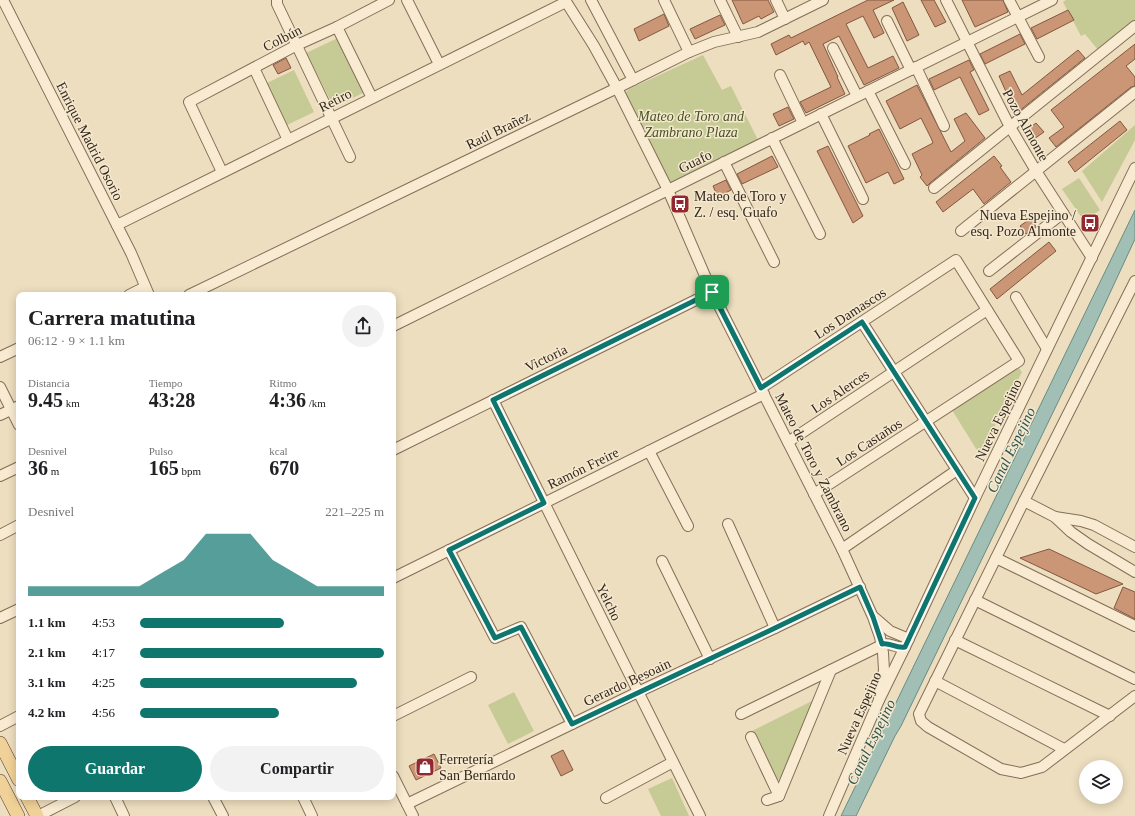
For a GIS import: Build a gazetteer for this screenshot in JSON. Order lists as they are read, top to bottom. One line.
{"streets":{"street":["Colbún","Retiro","Pozo Almonte","Raúl Brañez","Enrique Madrid Osorio","Guafo","Los Damascos","Victoria","Los Alerces","Nueva Espejino","Los Castaños","Mateo de Toro y Zambrano","Ramón Freire","Yelcho","Gerardo Besoain"]},"crossings":[["Colbún","Retiro"],["Retiro","Enrique Madrid Osorio"],["Retiro","Mateo de Toro y Zambrano"],["Pozo Almonte","Guafo"],["Pozo Almonte","Nueva Espejino"],["Raúl Brañez","Mateo de Toro y Zambrano"],["Guafo","Mateo de Toro y Zambrano"],["Los Damascos","Los Alerces"],["Los Damascos","Los Castaños"],["Los Damascos","Mateo de Toro y Zambrano"],["Los Damascos","Ramón Freire"],["Victoria","Mateo de Toro y Zambrano"],["Victoria","Yelcho"],["Los Alerces","Los Castaños"],["Los Alerces","Mateo de Toro y Zambrano"],["Nueva Espejino","Mateo de Toro y Zambrano"],["Los Castaños","Mateo de Toro y Zambrano"],["Mateo de Toro y Zambrano","Ramón Freire"],["Mateo de Toro y Zambrano","Gerardo Besoain"],["Ramón Freire","Yelcho"],["Yelcho","Gerardo Besoain"]],"water":["Canal Espejino"],"parks":["Mateo de Toro and Zambrano Plaza"],"places":{"bus stop":["Mateo de Toro y Z. / esq. Guafo","Nueva Espejino / esq. Pozo Almonte"],"shop":["Ferretería San Bernardo"]},"page":{"heading":["Carrera matutina","06:12 · 9 × 1.1 km"],"stats":[["Distancia","9.45 km"],["Tiempo","43:28"],["Ritmo","4:36 /km"],["Desnivel","36 m"],["Pulso","165 bpm"],["kcal","670"]],"chart":["Desnivel","221–225 m"],"list":[{"name":"1.1 km","note":"4:53"},{"name":"2.1 km","note":"4:17"},{"name":"3.1 km","note":"4:25"},{"name":"4.2 km","note":"4:56"}],"buttons":["Guardar","Compartir"]}}
